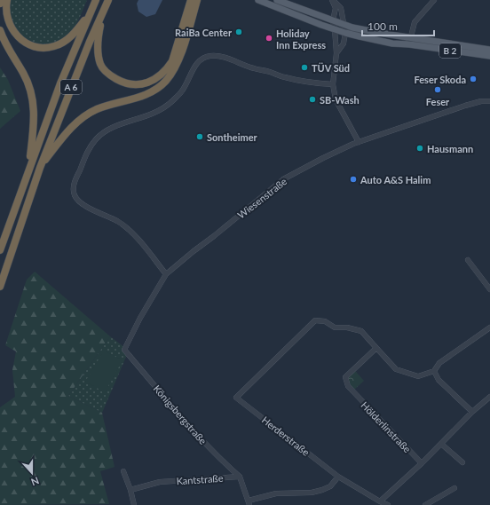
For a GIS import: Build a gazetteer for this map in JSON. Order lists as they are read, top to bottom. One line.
{"streets":{"highway":["A 6"],"main road":["B 2"],"street":["Wiesenstraße","Königsbergstraße","Hölderlinstraße","Herderstraße","Kantstraße"]},"crossings":[["Wiesenstraße","Königsbergstraße"],["Königsbergstraße","Kantstraße"],["Hölderlinstraße","Herderstraße"]],"places":["RaiBa Center","Holiday Inn Express","TÜV Süd","Feser Skoda","Feser","SB-Wash","Sontheimer","Hausmann","Auto A&S Halim"],"scale_bar":"100 m","north":"bottom"}
